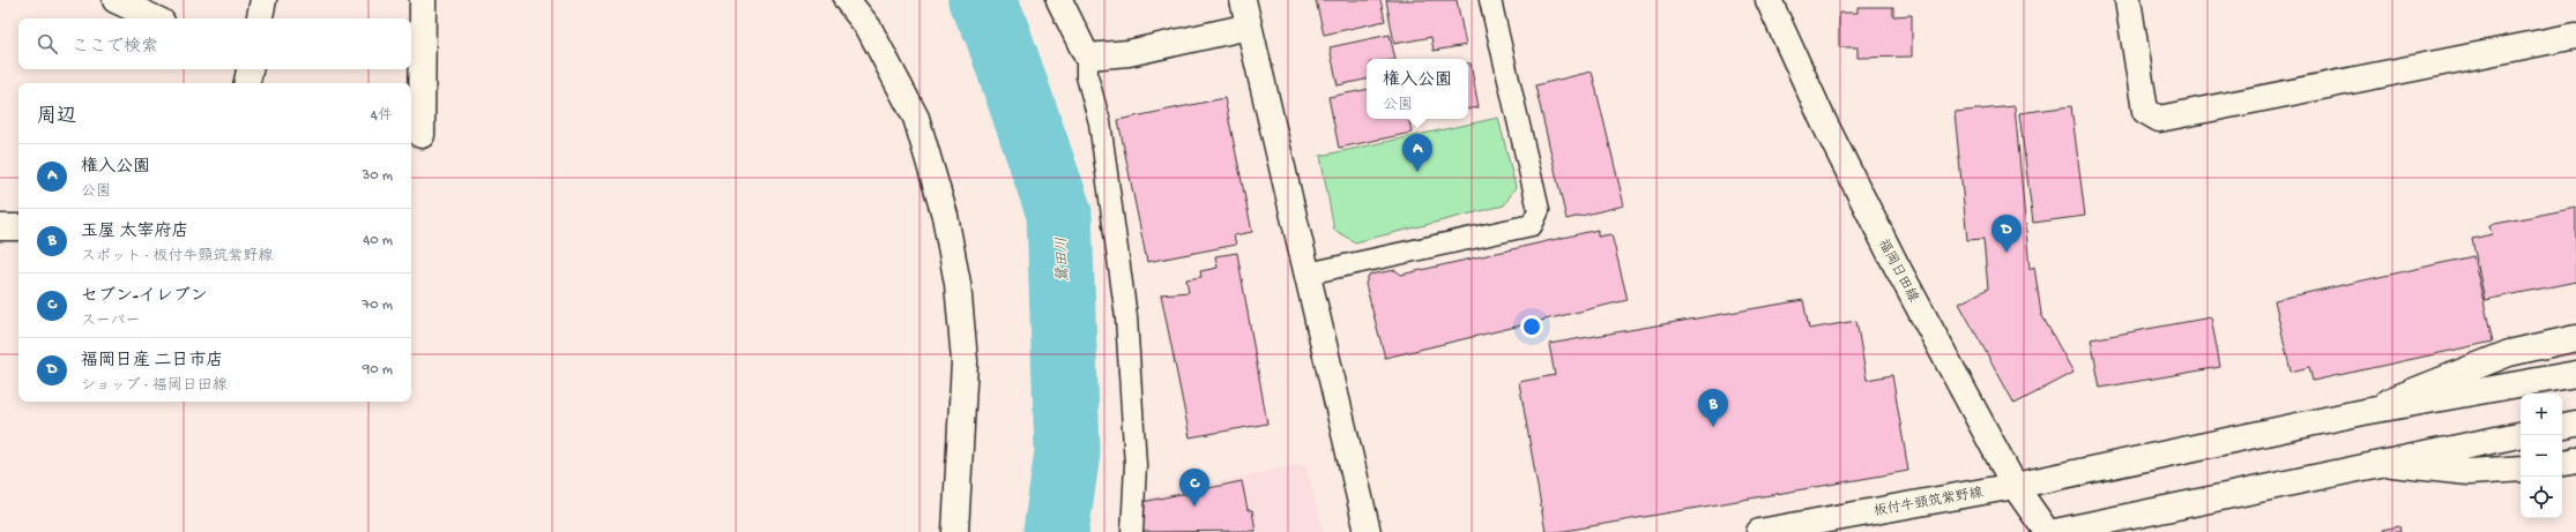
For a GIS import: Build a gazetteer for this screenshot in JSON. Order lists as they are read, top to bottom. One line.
{"streets":{"street":["福岡日田線","板付牛頸筑紫野線"]},"crossings":[["福岡日田線","板付牛頸筑紫野線"]],"water":["鷺田川"],"page":{"search":"ここで検索","popup":["権入公園","公園"],"heading":["周辺","4件"],"pins":["A","D","B","C"],"list":[{"mark":"A","name":"権入公園","note":"公園","value":"30 m"},{"mark":"B","name":"玉屋 太宰府店","note":"スポット · 板付牛頸筑紫野線","value":"40 m"},{"mark":"C","name":"セブン-イレブン","note":"スーパー","value":"70 m"},{"mark":"D","name":"福岡日産 二日市店","note":"ショップ · 福岡日田線","value":"90 m"}],"map_buttons":["+","−"]}}
